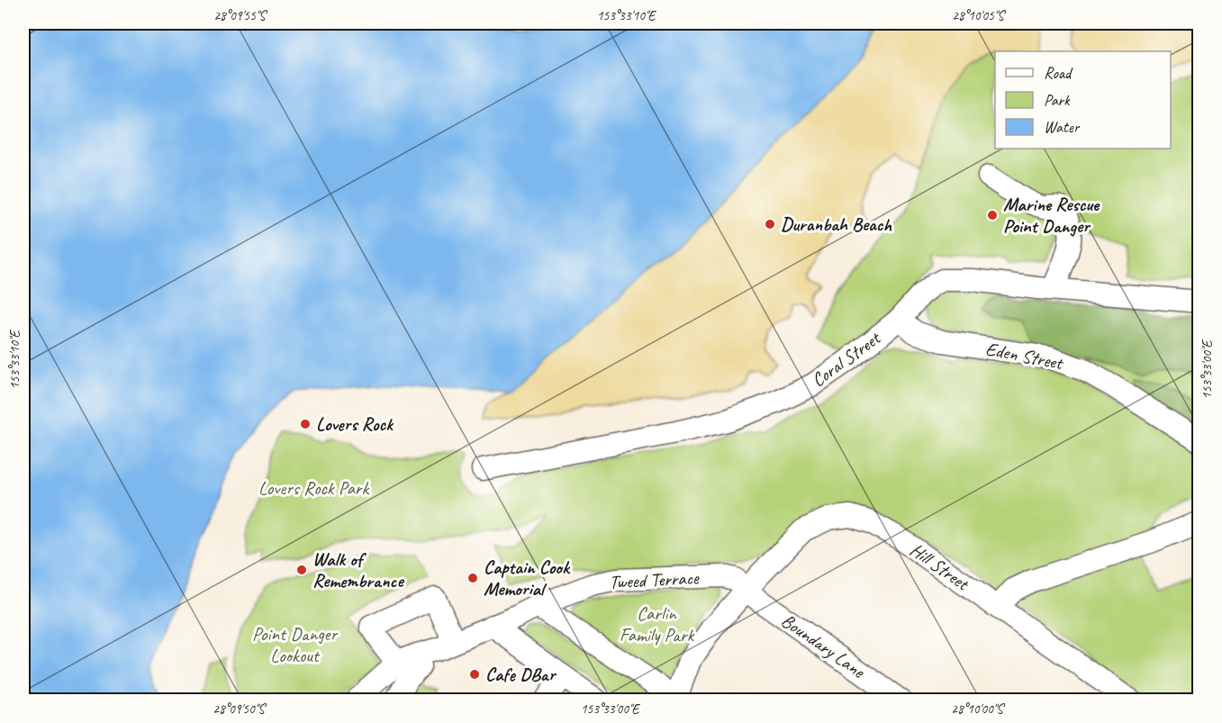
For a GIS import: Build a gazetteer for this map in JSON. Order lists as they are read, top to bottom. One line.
{"streets":{"street":["Eden Street","Coral Street","Hill Street","Tweed Terrace","Boundary Lane"]},"crossings":[["Eden Street","Coral Street"],["Hill Street","Tweed Terrace"],["Hill Street","Boundary Lane"],["Tweed Terrace","Boundary Lane"]],"parks":["Lovers Rock Park","Carlin Family Park","Point Danger Lookout"],"places":["Marine Rescue Point Danger","Duranbah Beach","Lovers Rock","Walk of Remembrance","Captain Cook Memorial","Cafe DBar"],"legend":["Road","Park","Water"],"coordinates":["28°09'55\"S","153°33'10\"E","28°10'05\"S","153°33'00\"E","28°09'50\"S","28°10'00\"S"]}
